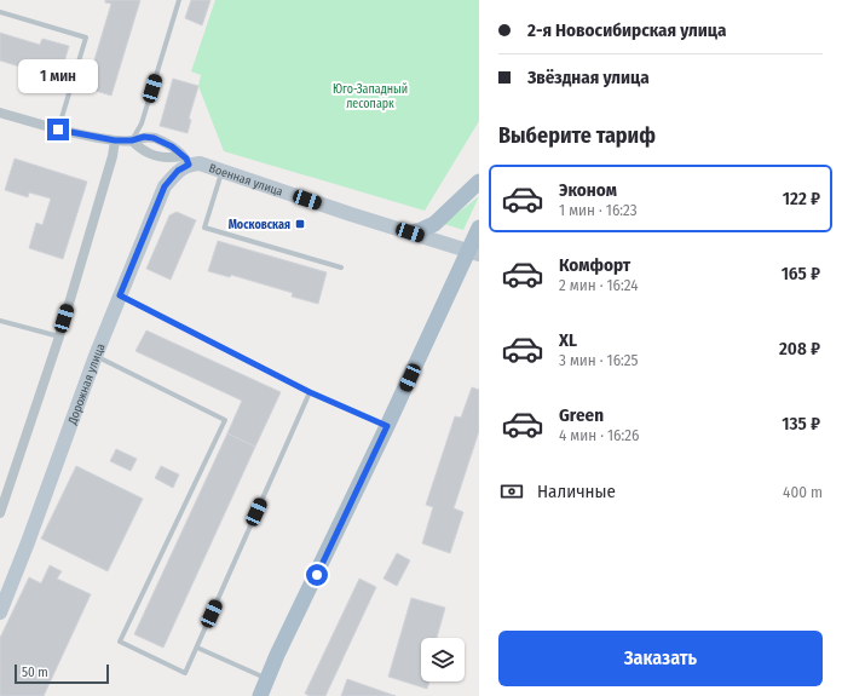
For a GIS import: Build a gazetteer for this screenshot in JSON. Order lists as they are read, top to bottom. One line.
{"streets":{"street":["Военная улица","Дорожная улица"]},"crossings":[["Военная улица","Дорожная улица"]],"parks":["Юго-Западный лесопарк"],"places":{"transit":["Московская"]},"scale_bar":"50 m","page":{"banner":["2-я Новосибирская улица","Звёздная улица"],"bubble":"1 мин","heading":"Выберите тариф","list":[{"name":"Эконом","note":"1 мин · 16:23","value":"122 ₽"},{"name":"Комфорт","note":"2 мин · 16:24","value":"165 ₽"},{"name":"XL","note":"3 мин · 16:25","value":"208 ₽"},{"name":"Green","note":"4 мин · 16:26","value":"135 ₽"}],"pay":["Наличные","400 m"],"buttons":"Заказать","scale":"50 m"}}
